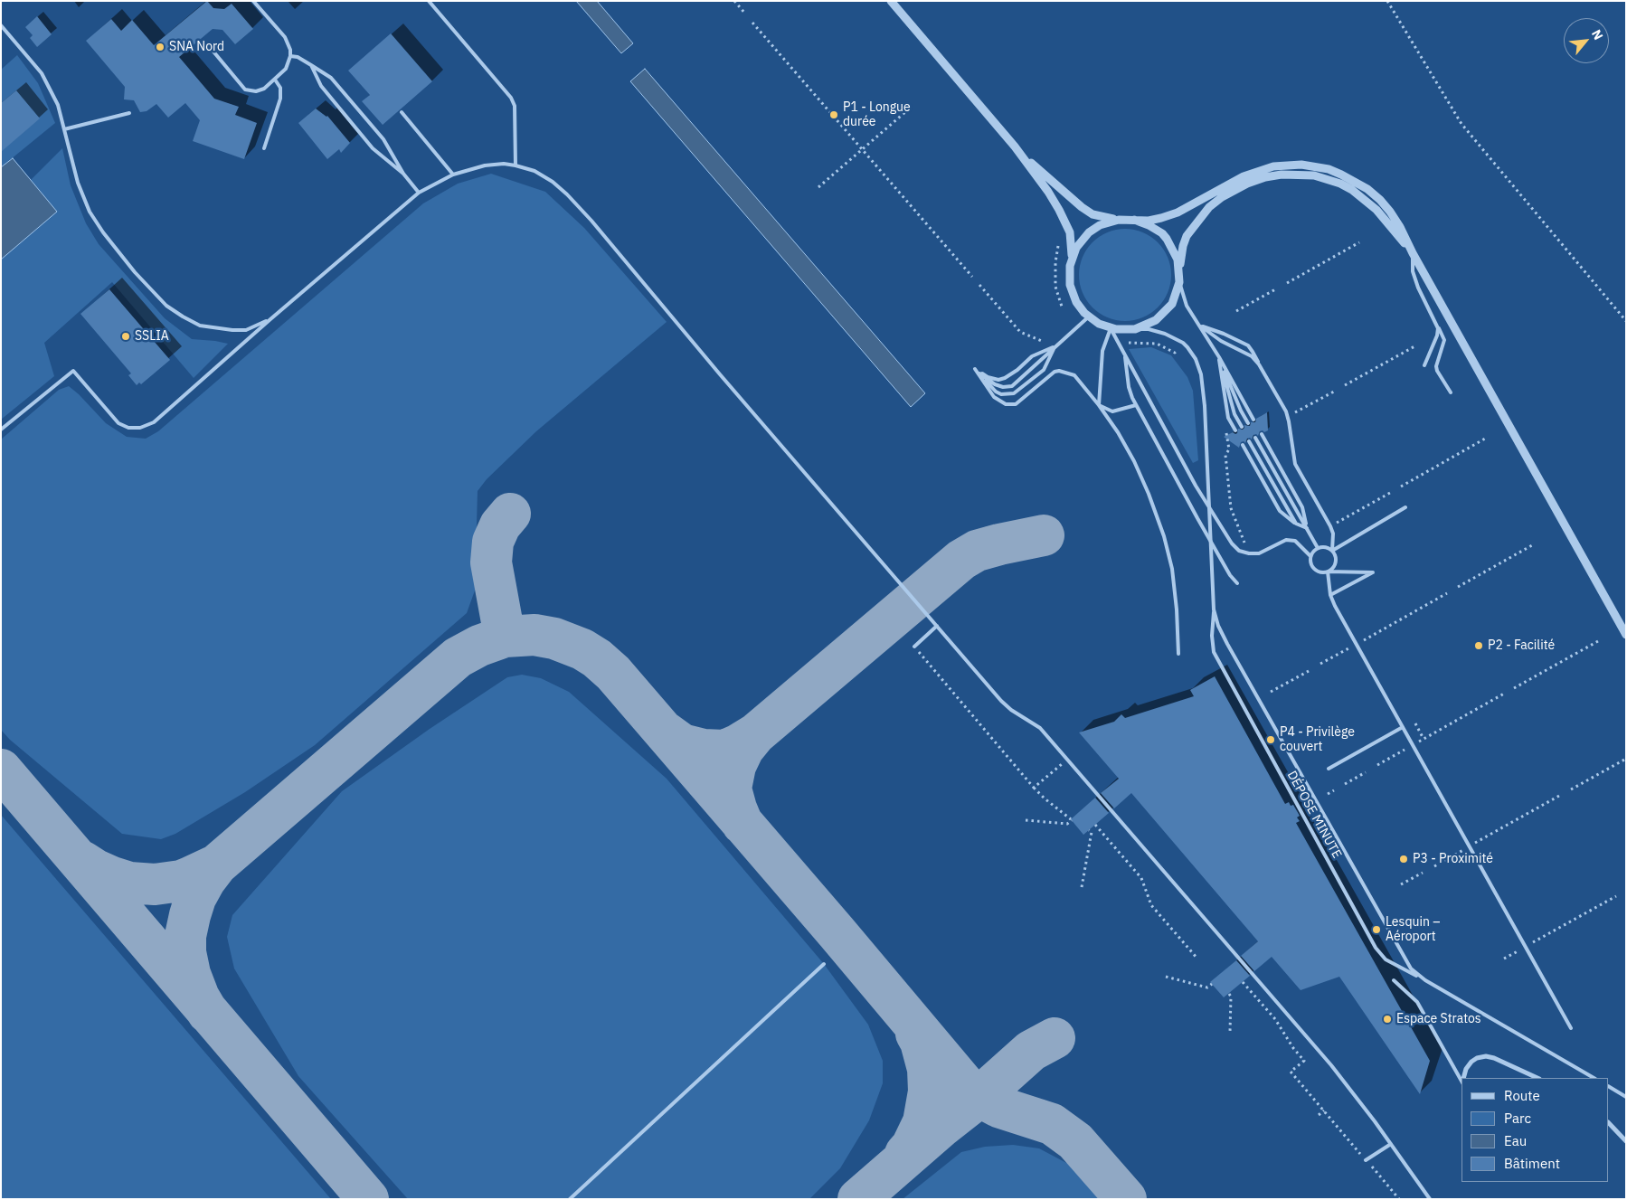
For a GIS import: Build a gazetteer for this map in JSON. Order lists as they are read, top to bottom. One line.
{"streets":{"lane":["DÉPOSE MINUTE"]},"places":["SNA Nord","P1 - Longue durée","SSLIA","P2 - Facilité","P4 - Privilège couvert","P3 - Proximité","Lesquin – Aéroport","Espace Stratos"],"legend":["Route","Parc","Eau","Bâtiment"],"north":"top right"}
